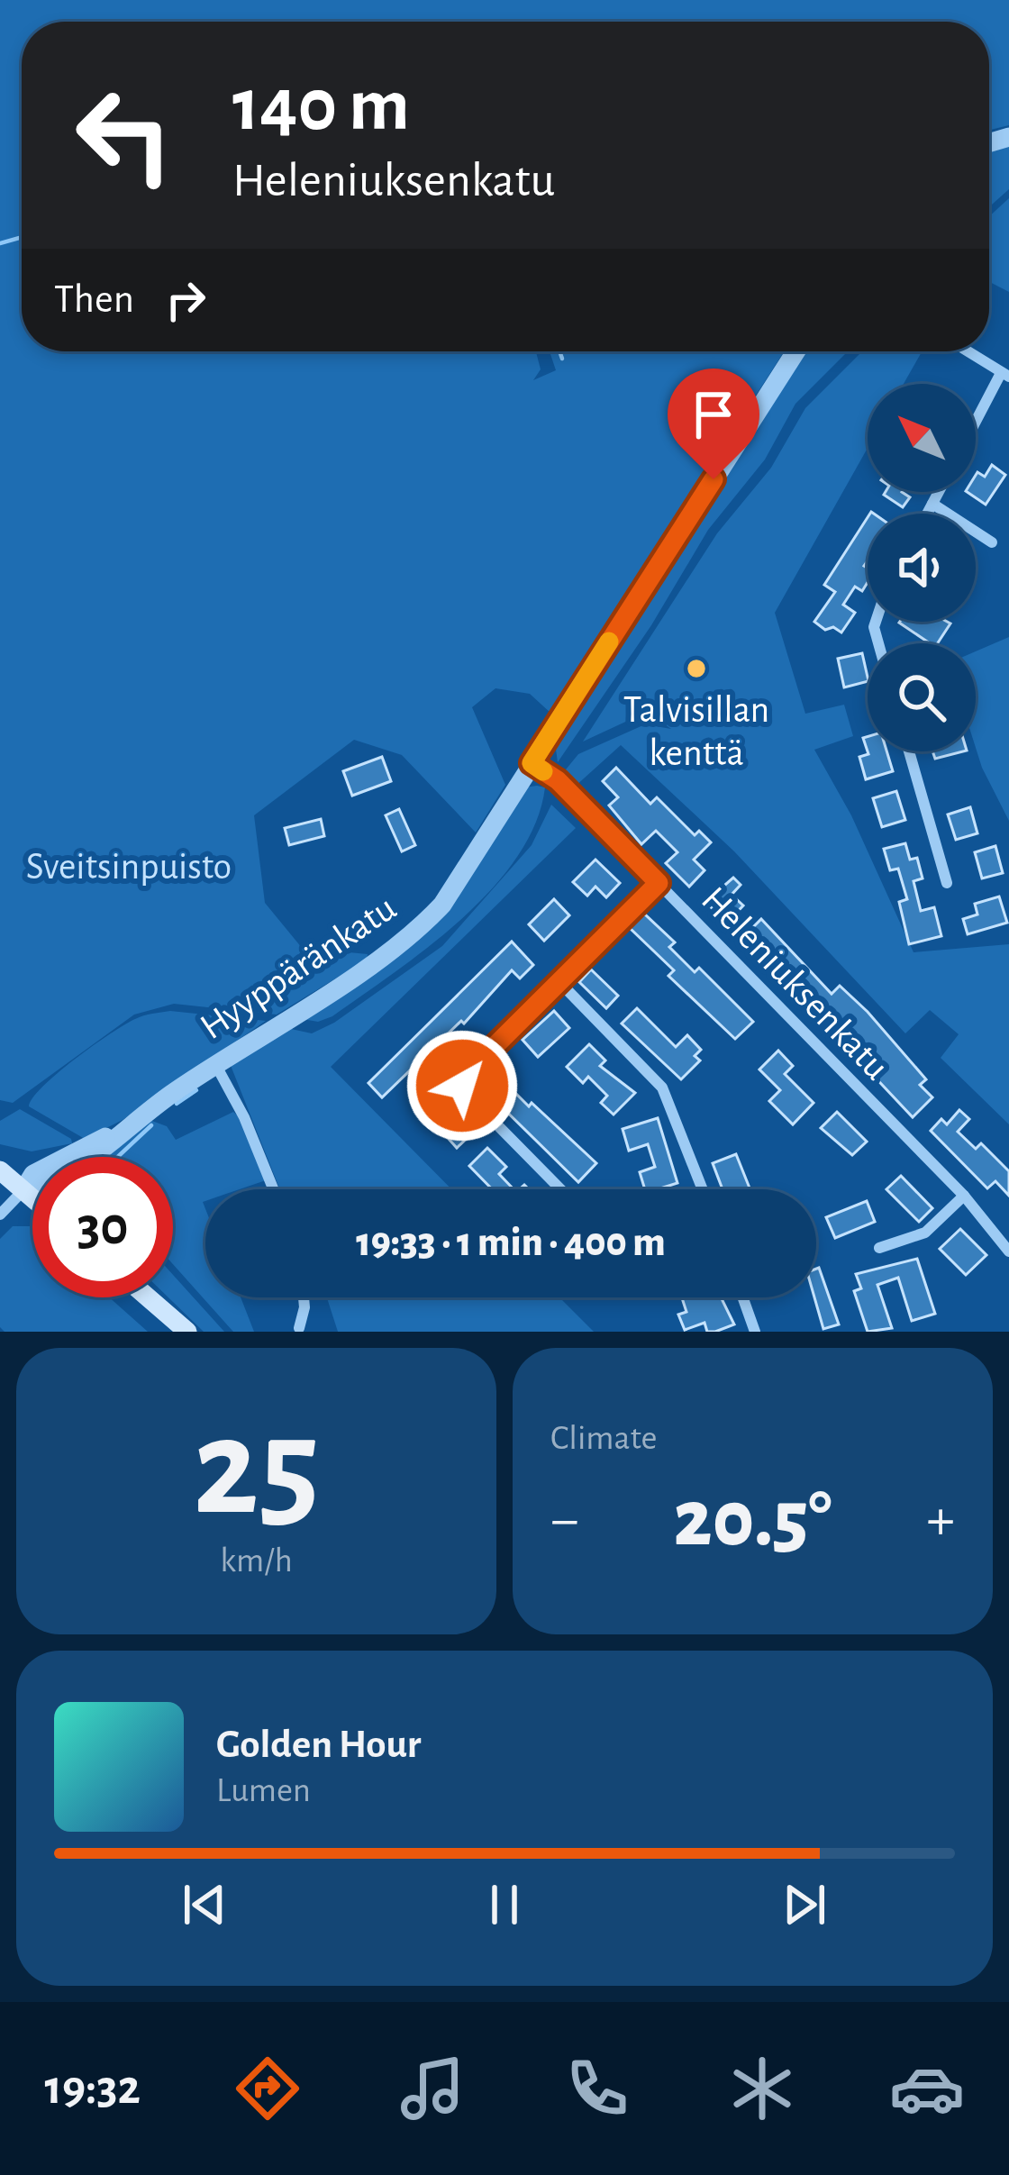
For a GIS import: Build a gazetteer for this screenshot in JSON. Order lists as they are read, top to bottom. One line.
{"streets":{"street":["Hyyppäränkatu","Heleniuksenkatu"]},"crossings":[["Hyyppäränkatu","Heleniuksenkatu"]],"parks":["Sveitsinpuisto"],"places":["Talvisillan kenttä"],"north":"top left","page":{"turn":["140 m","Heleniuksenkatu"],"then":"Then","limit":"30","trip":"19:33 · 1 min · 400 m","tile":[["25","km/h"],"Climate"],"heat":["−","20.5°","+"],"song":["Golden Hour","Lumen"],"tabs":"19:32"}}
